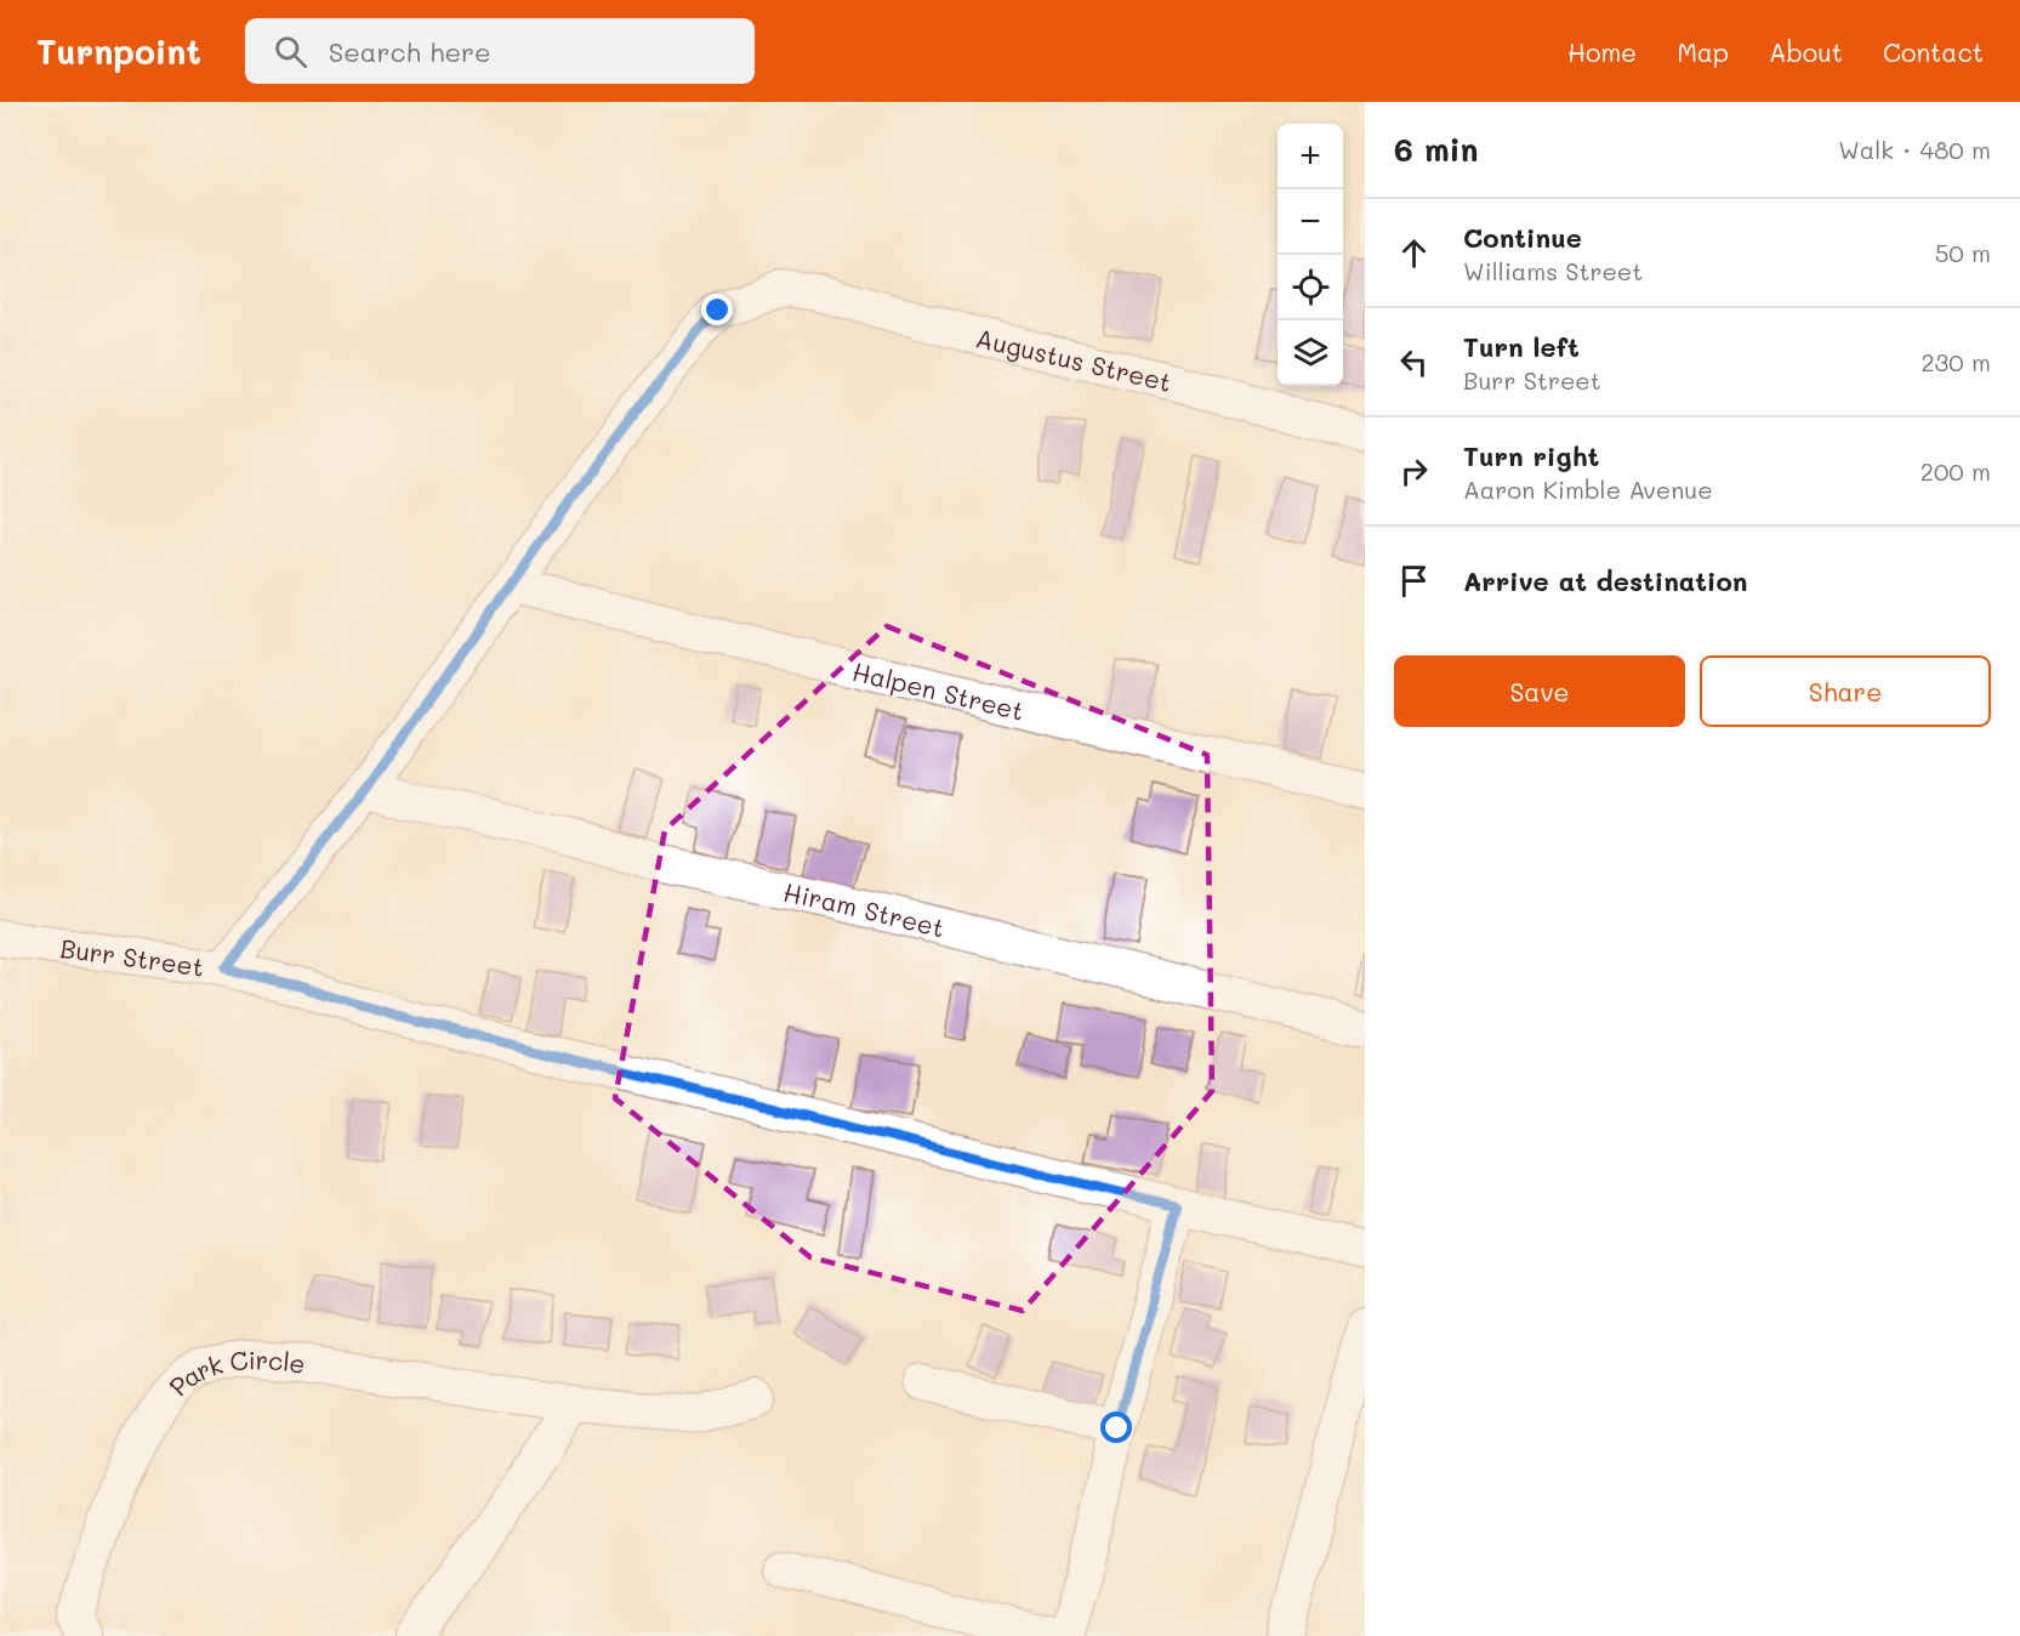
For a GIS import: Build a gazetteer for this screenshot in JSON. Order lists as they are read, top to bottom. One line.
{"streets":{"street":["Augustus Street","Halpen Street","Hiram Street","Burr Street","Park Circle"]},"crossings":[["Augustus Street","Halpen Street"]],"page":{"header":"Turnpoint","search":"Search here","nav":["Home","Map","About","Contact"],"heading":["6 min","Walk · 480 m"],"map_buttons":["+","−"],"list":[["Continue","Williams Street","50 m"],["Turn left","Burr Street","230 m"],["Turn right","Aaron Kimble Avenue","200 m"],"Arrive at destination"],"buttons":["Save","Share"]}}
